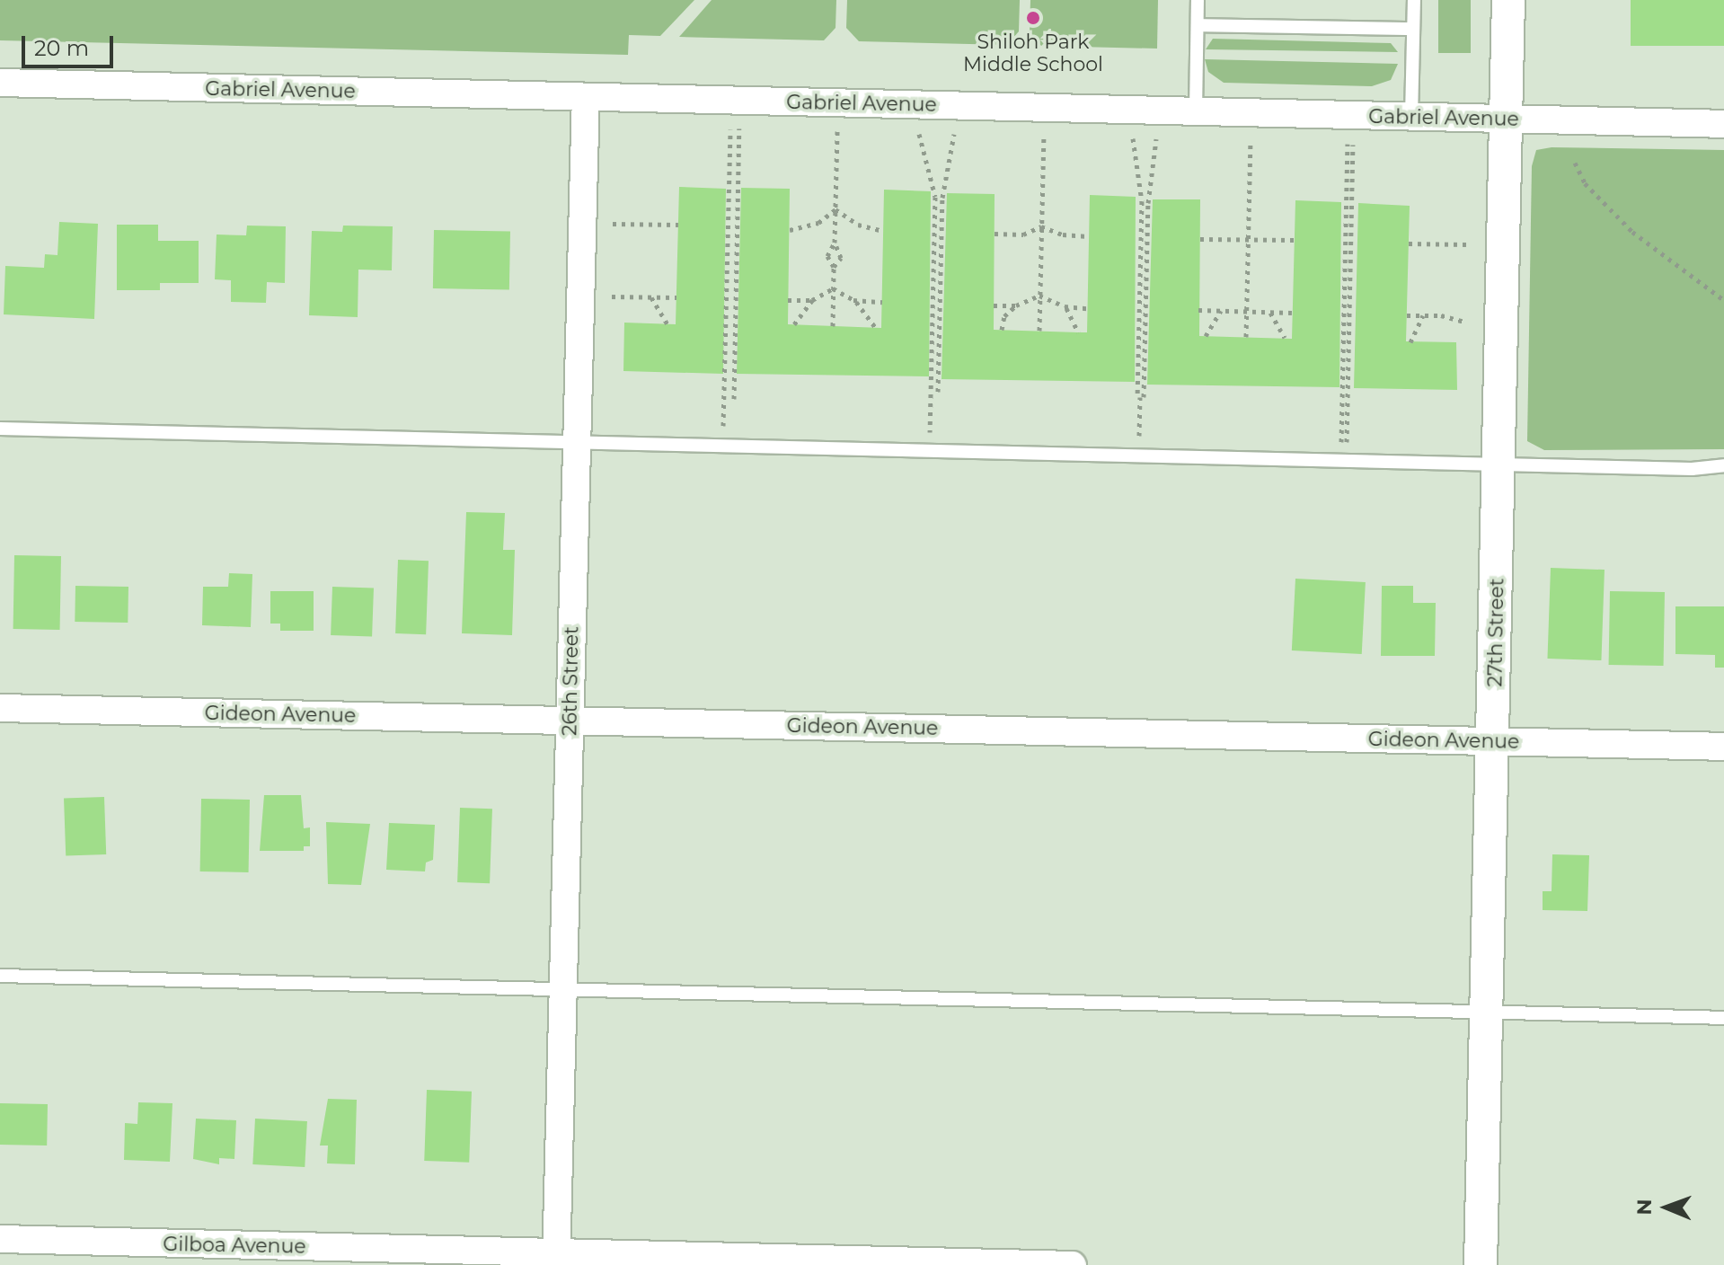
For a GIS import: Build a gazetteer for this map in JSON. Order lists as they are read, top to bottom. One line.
{"streets":{"street":["Gabriel Avenue","27th Street","26th Street","Gideon Avenue","Gilboa Avenue"]},"crossings":[["Gabriel Avenue","27th Street"],["Gabriel Avenue","26th Street"],["27th Street","Gideon Avenue"],["26th Street","Gideon Avenue"],["26th Street","Gilboa Avenue"]],"places":["Shiloh Park Middle School"],"scale_bar":"20 m","north":"left"}
